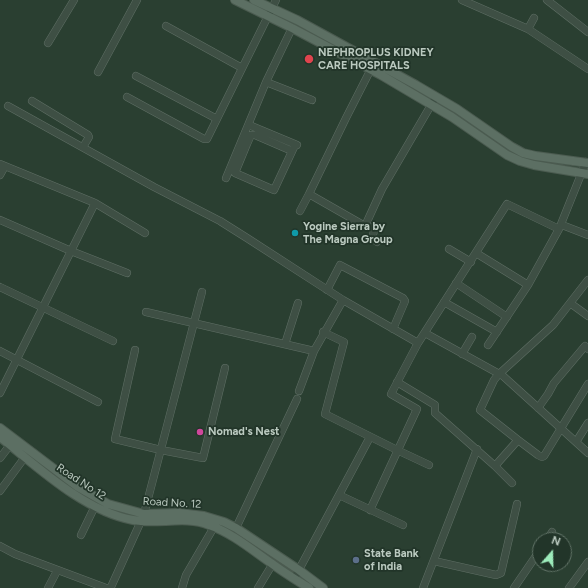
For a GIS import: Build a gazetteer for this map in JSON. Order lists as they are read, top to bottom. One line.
{"streets":{"main road":["Road No 12","Road No. 12"]},"crossings":[["Road No 12","Road No. 12"]],"places":["NEPHROPLUS KIDNEY CARE HOSPITALS","Yogine Sierra by The Magna Group","Nomad's Nest","State Bank of India"],"north":"top"}
